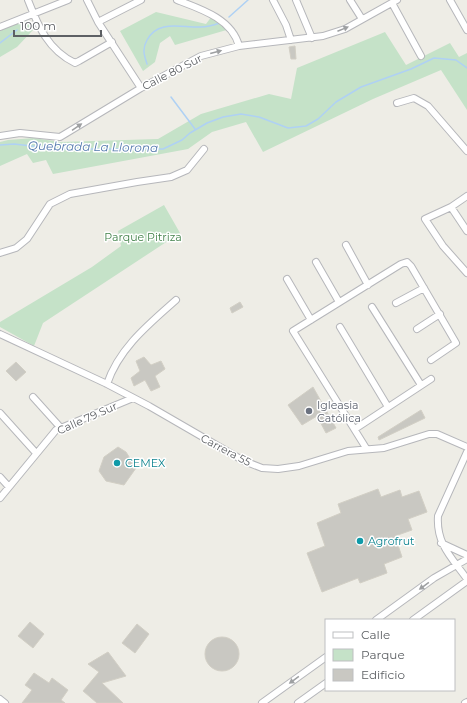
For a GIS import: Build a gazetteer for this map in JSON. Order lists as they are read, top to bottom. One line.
{"streets":{"street":["Calle 80 Sur","Calle 79 Sur","Carrera 55"]},"crossings":[["Calle 79 Sur","Carrera 55"]],"one_way":["Calle 80 Sur"],"water":["Quebrada La Llorona"],"parks":["Parque Pitriza"],"places":["Igleasia Católica","CEMEX","Agrofrut"],"legend":["Calle","Parque","Edificio"],"scale_bar":"100 m"}
